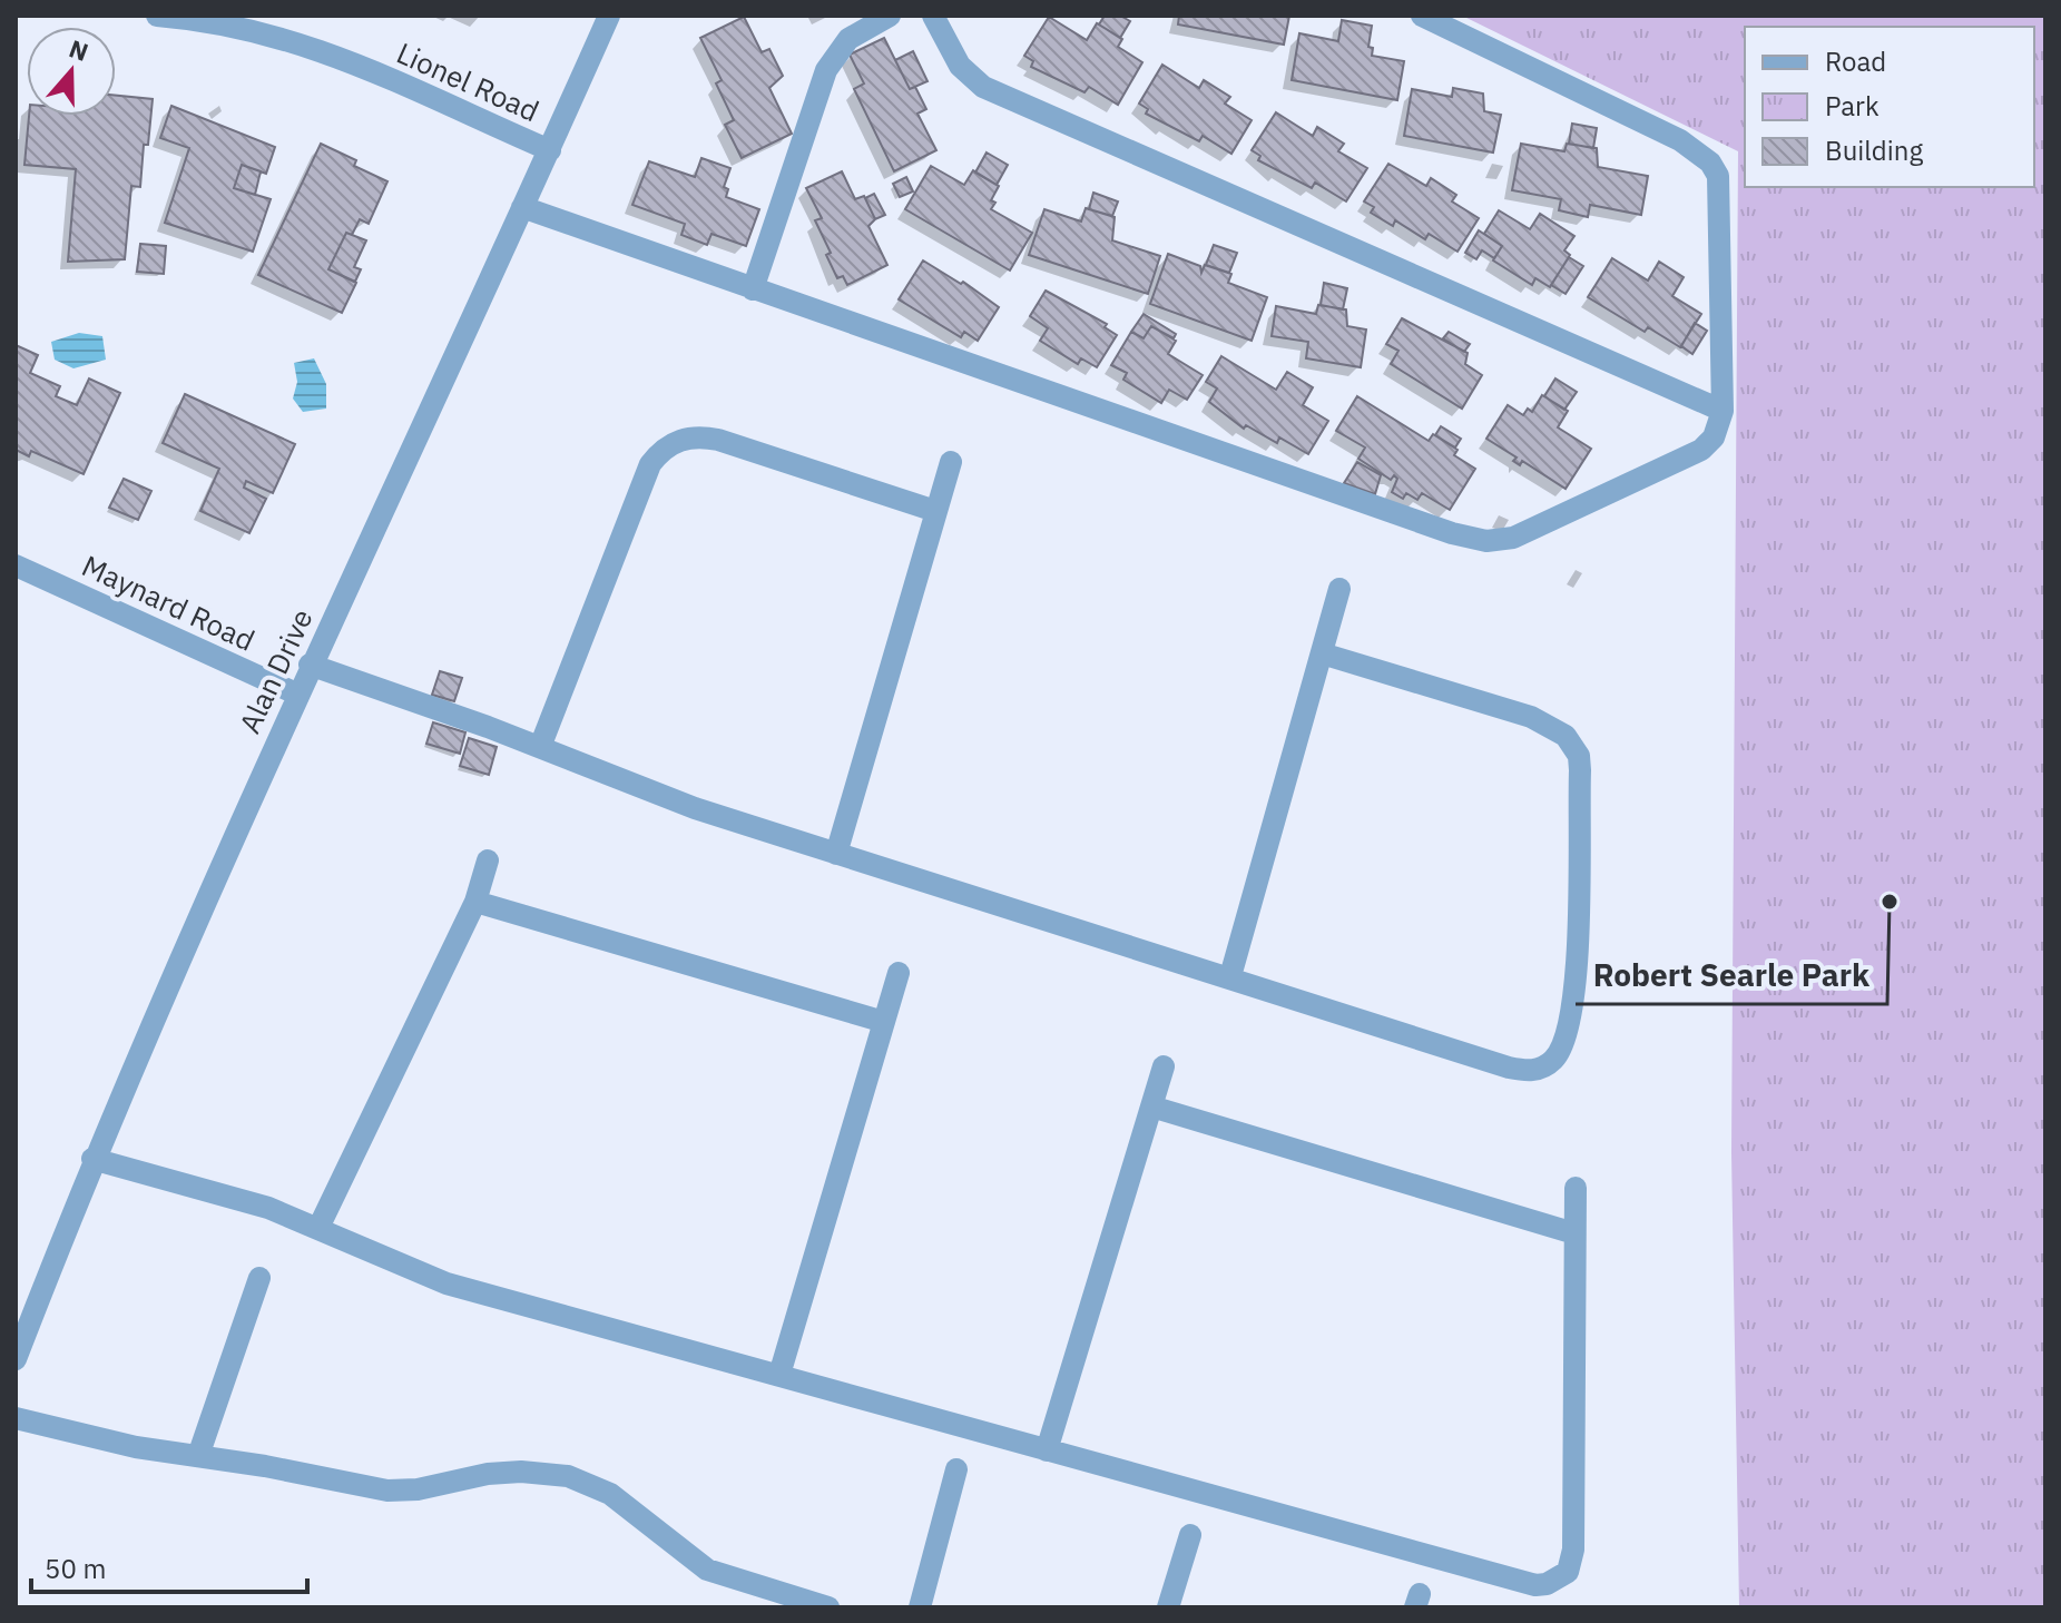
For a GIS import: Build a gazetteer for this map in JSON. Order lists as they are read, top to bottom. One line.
{"streets":{"street":["Lionel Road","Maynard Road","Alan Drive"]},"crossings":[["Lionel Road","Alan Drive"],["Maynard Road","Alan Drive"]],"places":["Robert Searle Park"],"legend":["Road","Park","Building"],"scale_bar":"50 m","north":"top"}
